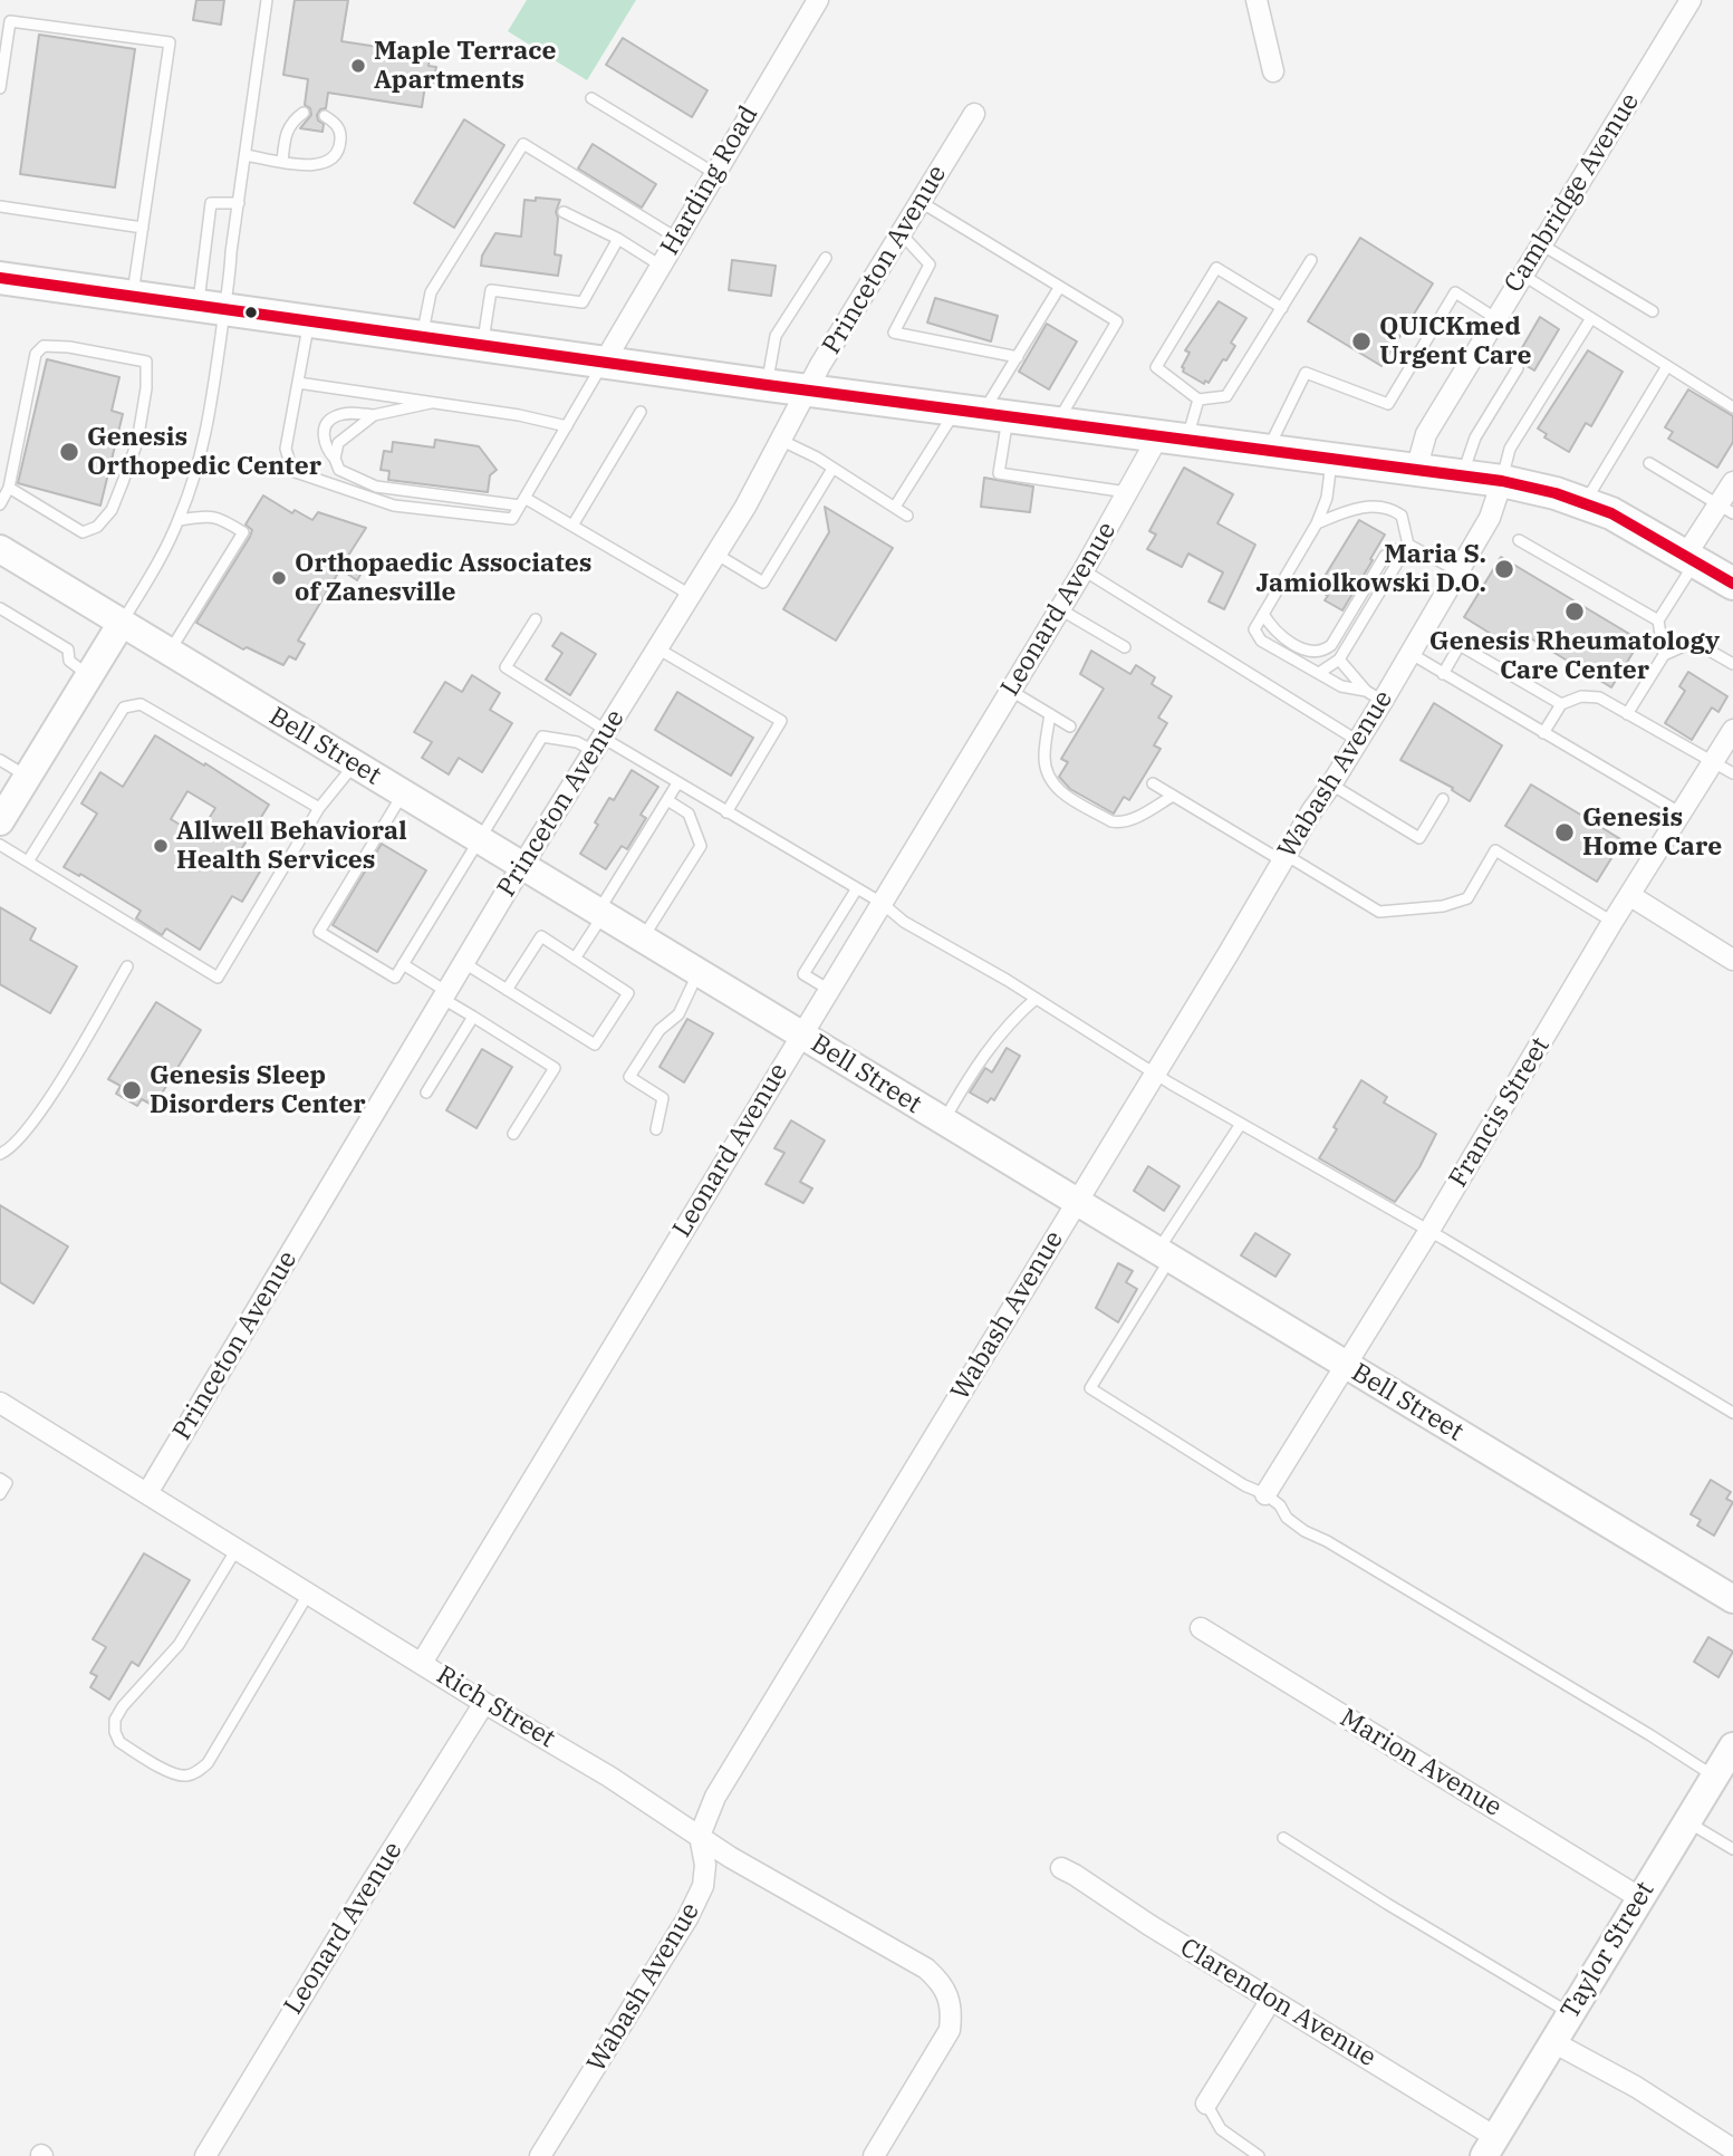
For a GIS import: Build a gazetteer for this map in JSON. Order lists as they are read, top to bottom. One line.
{"streets":{"street":["Harding Road","Cambridge Avenue","Princeton Avenue","Leonard Avenue","Bell Street","Wabash Avenue","Francis Street","Rich Street","Marion Avenue","Taylor Street","Clarendon Avenue"]},"crossings":[["Princeton Avenue","Bell Street"],["Princeton Avenue","Rich Street"],["Leonard Avenue","Bell Street"],["Leonard Avenue","Rich Street"],["Bell Street","Wabash Avenue"],["Bell Street","Francis Street"],["Wabash Avenue","Rich Street"],["Marion Avenue","Taylor Street"],["Taylor Street","Clarendon Avenue"]],"places":["Maple Terrace Apartments","QUICKmed Urgent Care","Genesis Orthopedic Center","Maria S. Jamiolkowski D.O.","Orthopaedic Associates of Zanesville","Genesis Rheumatology Care Center","Genesis Home Care","Allwell Behavioral Health Services","Genesis Sleep Disorders Center"]}
